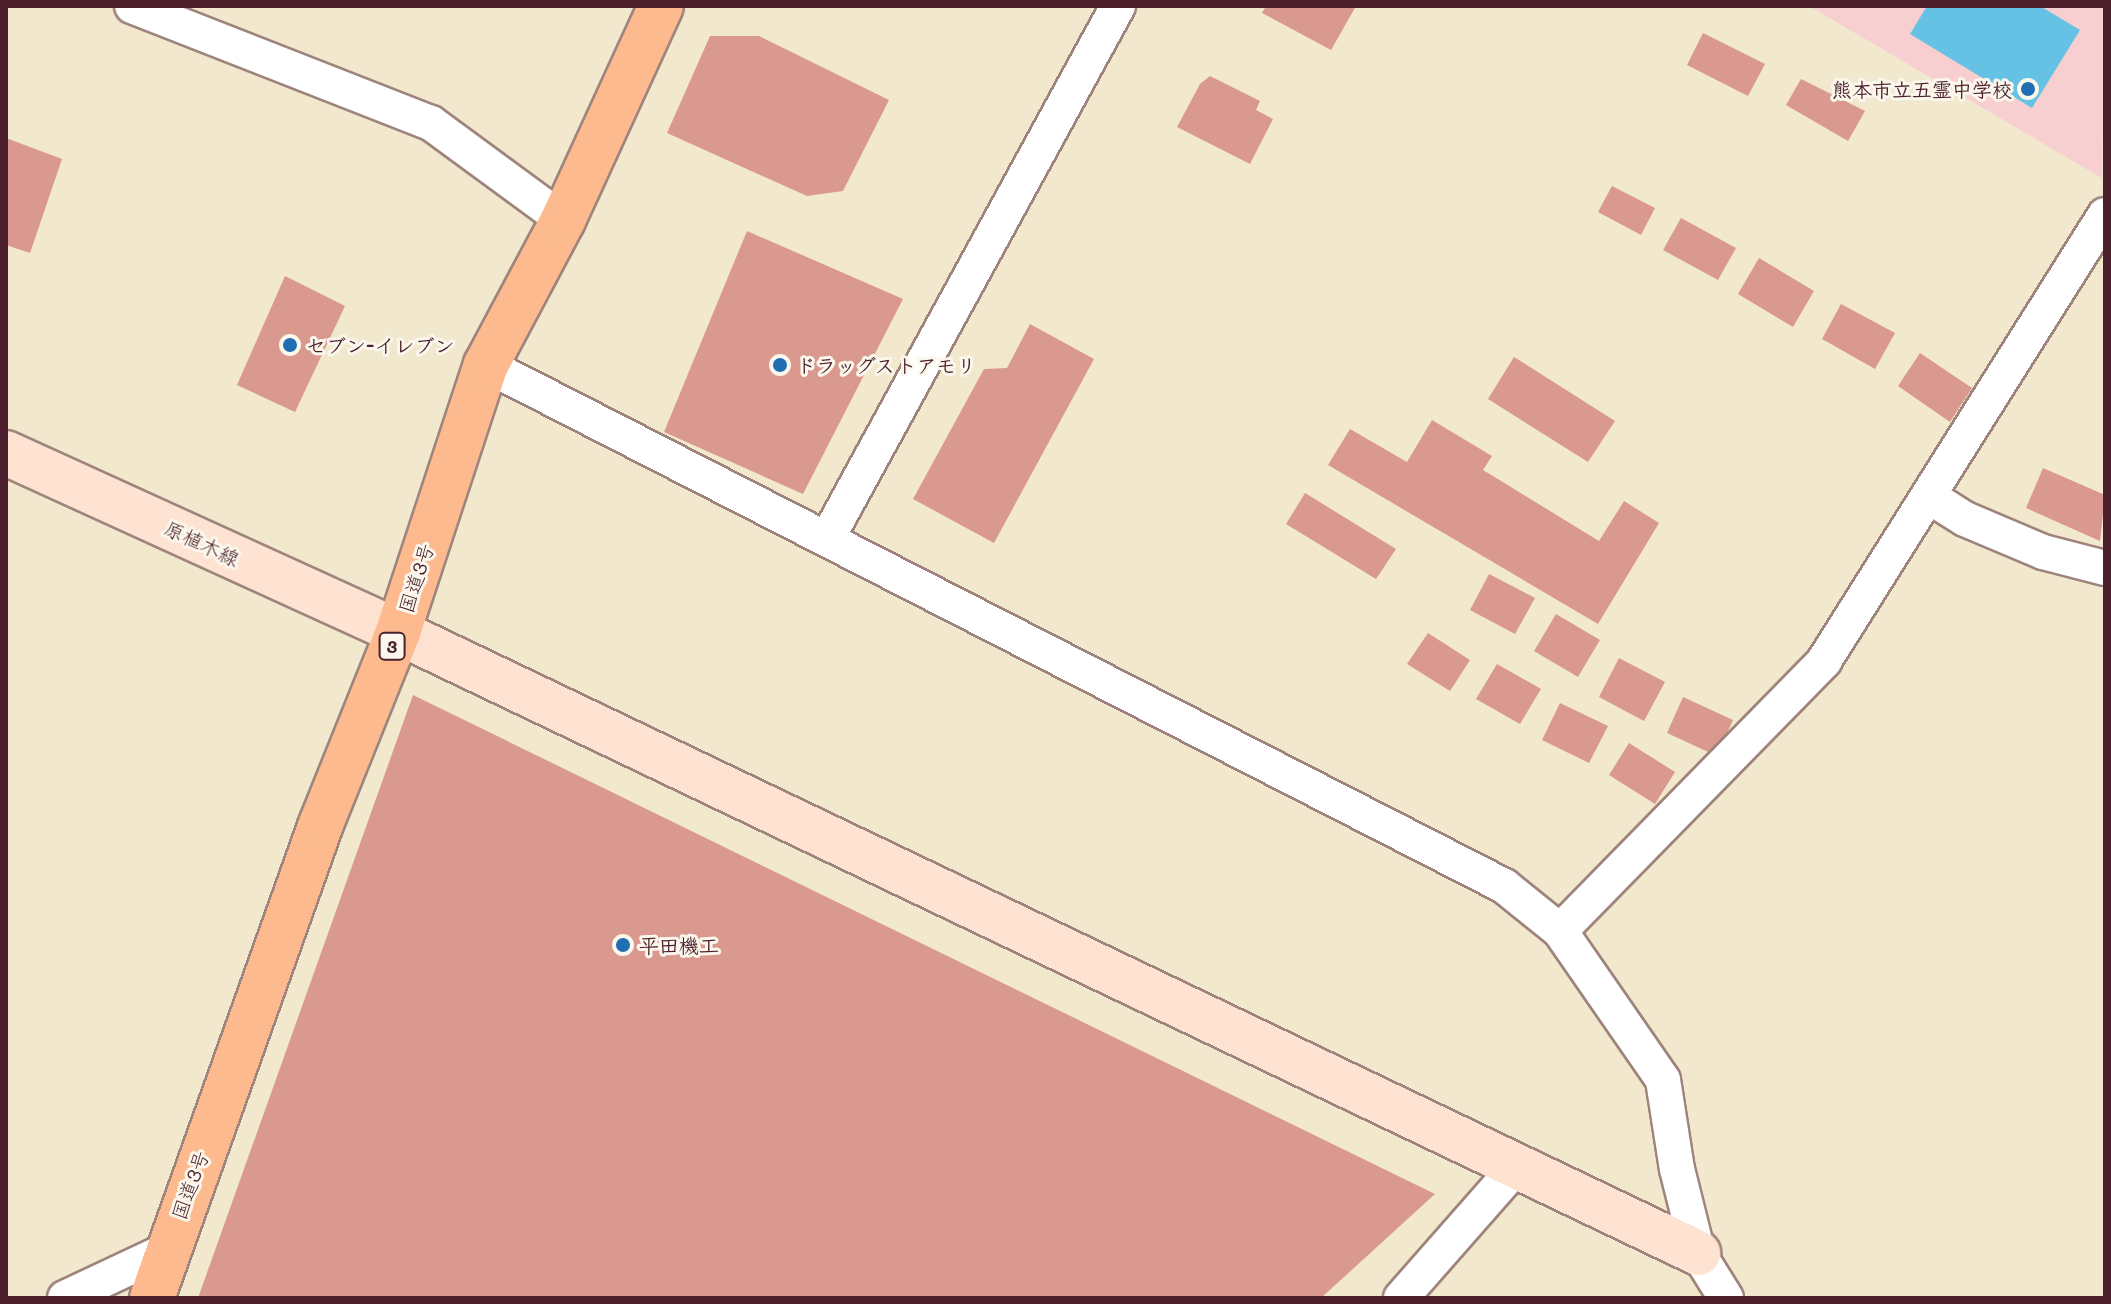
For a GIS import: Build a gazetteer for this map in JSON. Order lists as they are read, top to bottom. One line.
{"streets":{"highway":["国道3号","3"],"street":["原植木線"]},"crossings":[["原植木線","国道3号"]],"places":["熊本市立五霊中学校","セブン-イレブン","ドラッグストアモリ","平田機工"]}
